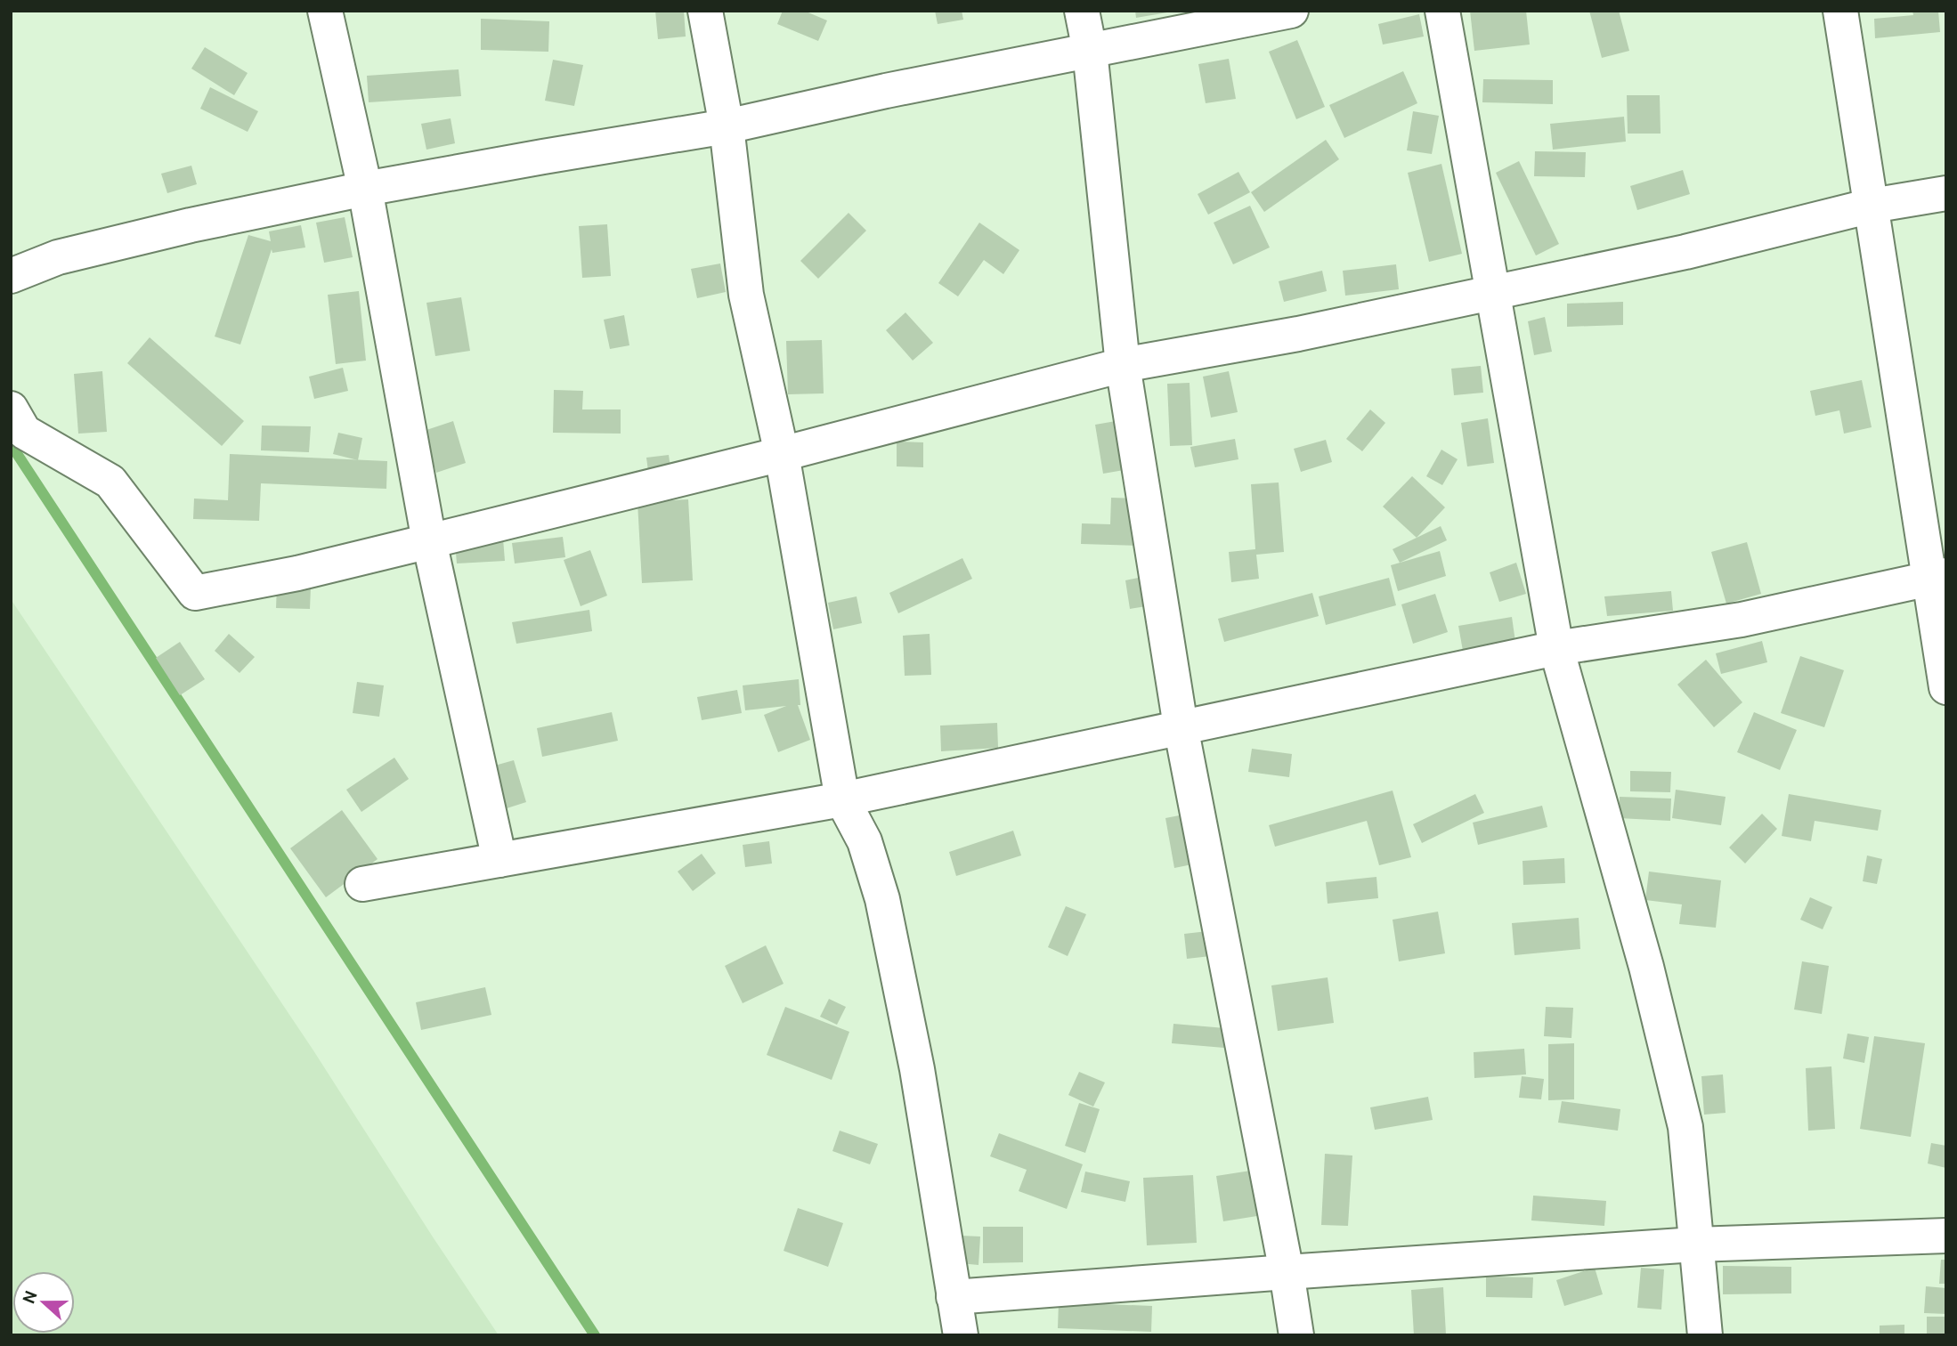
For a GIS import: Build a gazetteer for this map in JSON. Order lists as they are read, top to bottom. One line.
{"north":"left"}
